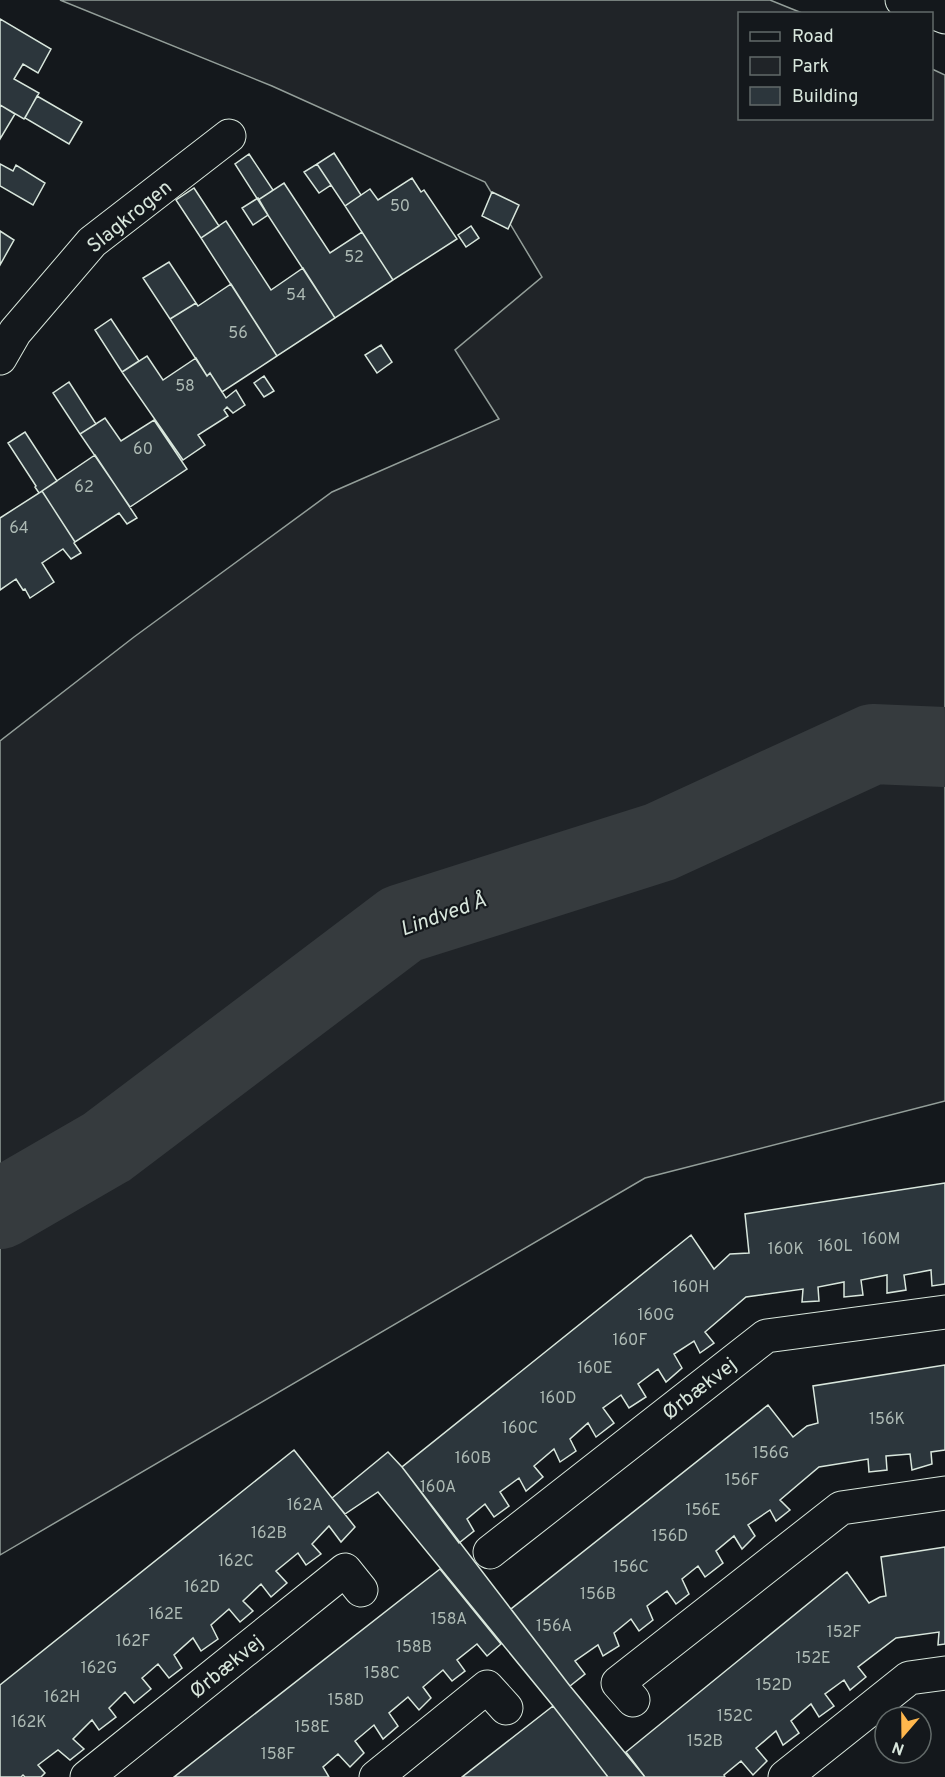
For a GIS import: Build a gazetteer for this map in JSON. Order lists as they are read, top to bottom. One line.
{"streets":{"street":["Slagkrogen","Ørbækvej"]},"water":["Lindved Å"],"house_numbers":["50","52","54","56","58","60","62","64","160M","160L","160K","160H","160G","160F","160E","160D","156K","160C","156G","160B","156F","160A","162A","156E","162B","156D","162C","156C","162D","156B","162E","158A","156A","152F","162F","158B","152E","162G","158C","152D","162H","158D","152C","162K","158E","152B","158F"],"legend":["Road","Park","Building"],"north":"bottom"}
